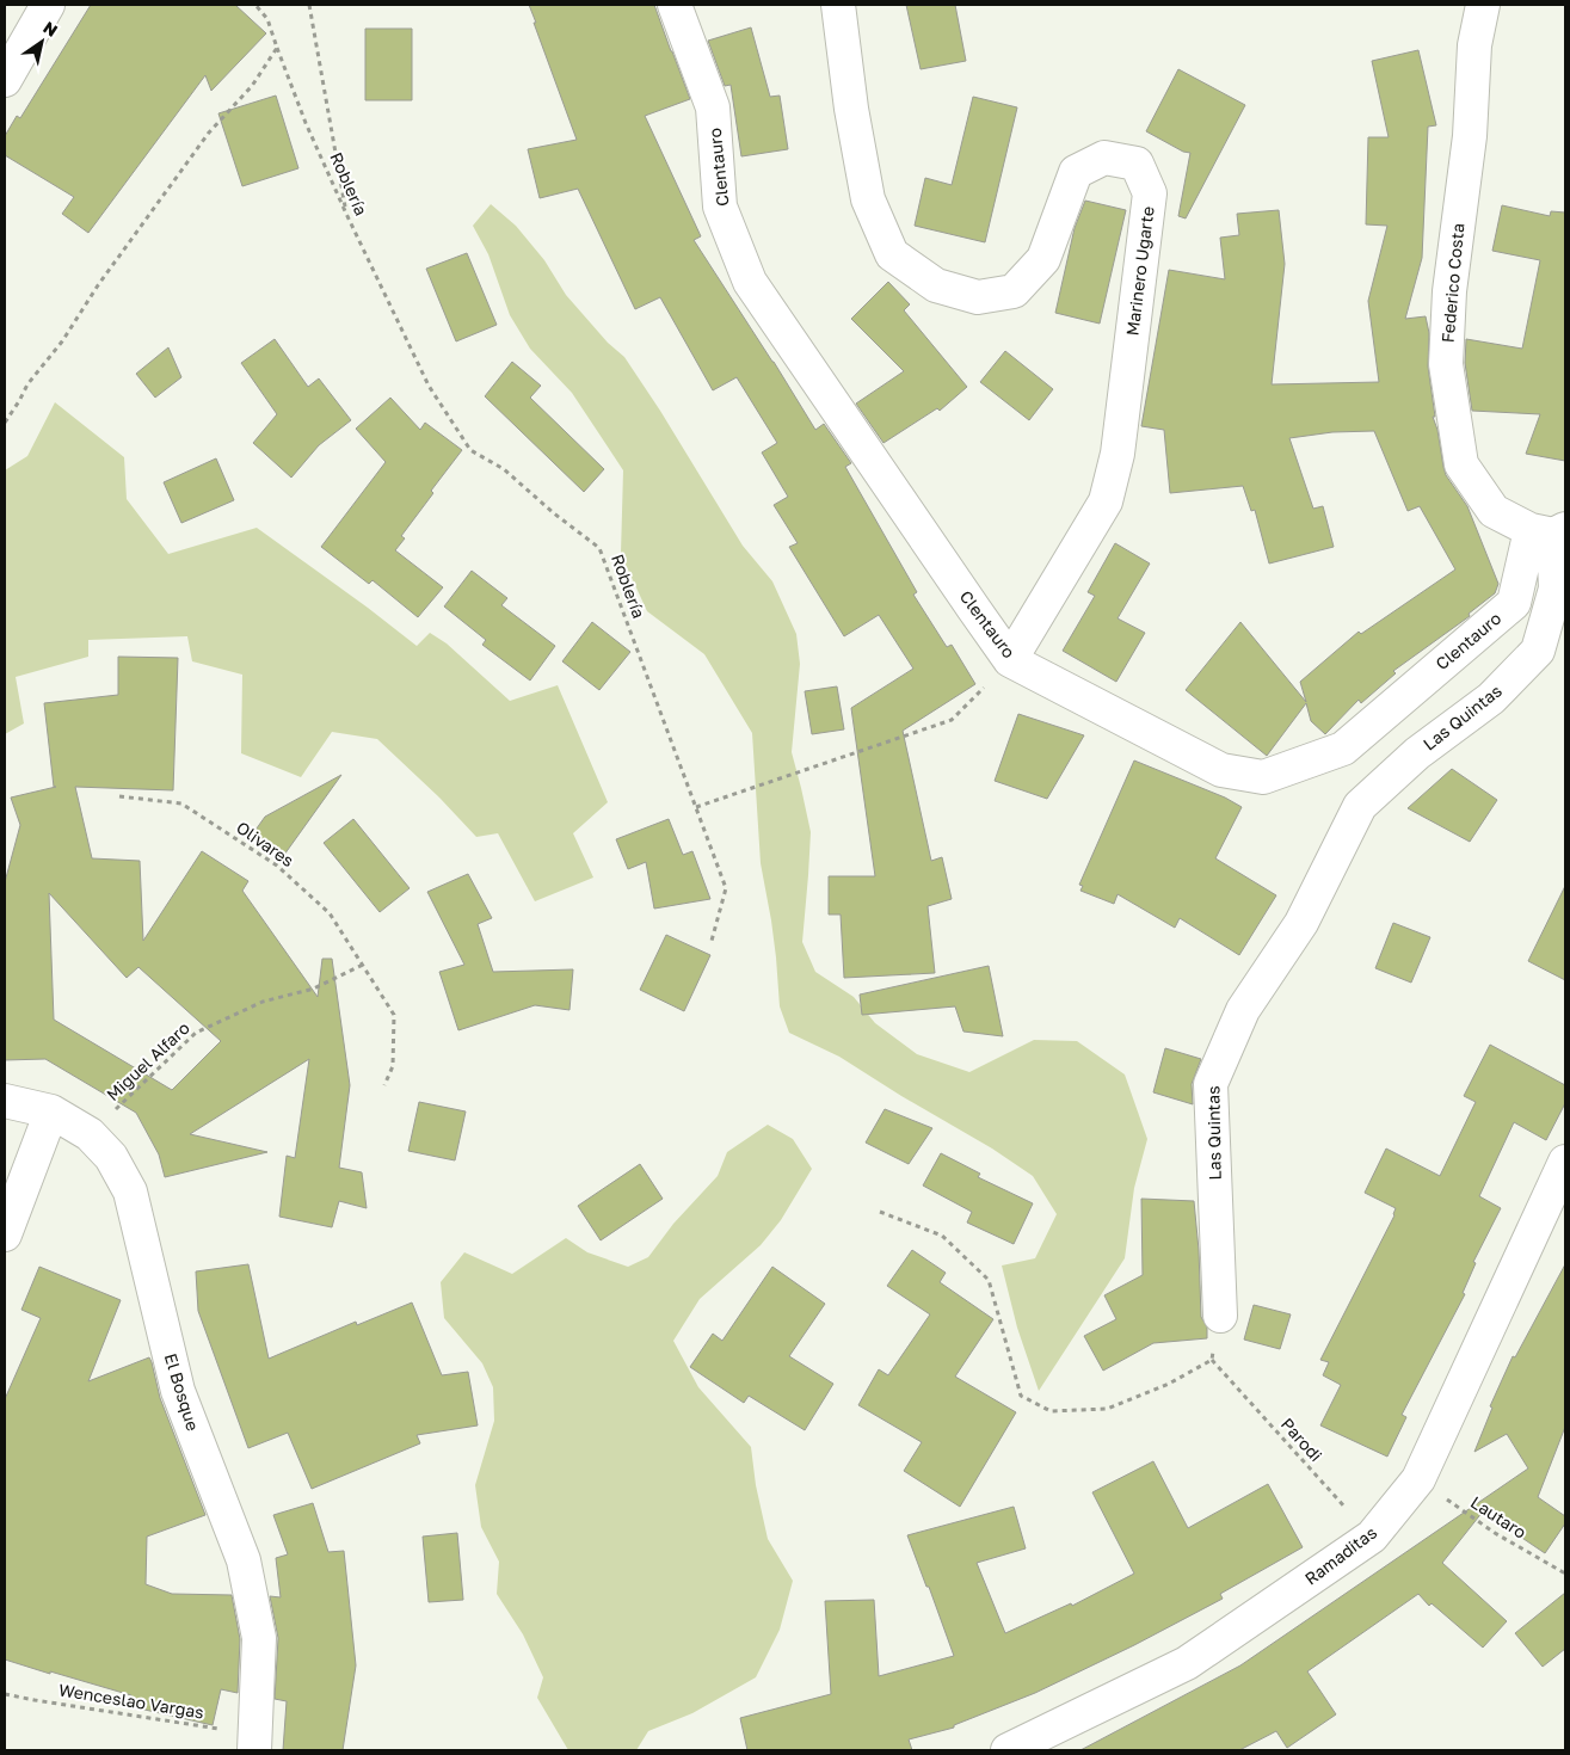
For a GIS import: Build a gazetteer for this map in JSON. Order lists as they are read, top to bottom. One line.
{"streets":{"street":["Clentauro","Marinero Ugarte","Federico Costa","Las Quintas","El Bosque","Ramaditas"],"path":["Roblería","Olivares","Miguel Alfaro","Parodi","Lautaro","Wenceslao Vargas"]},"crossings":[["Clentauro","Marinero Ugarte"],["Clentauro","Federico Costa"],["Clentauro","Las Quintas"],["Federico Costa","Las Quintas"],["Olivares","Miguel Alfaro"],["Miguel Alfaro","El Bosque"],["El Bosque","Wenceslao Vargas"],["Parodi","Ramaditas"],["Lautaro","Ramaditas"]],"north":"top right"}
